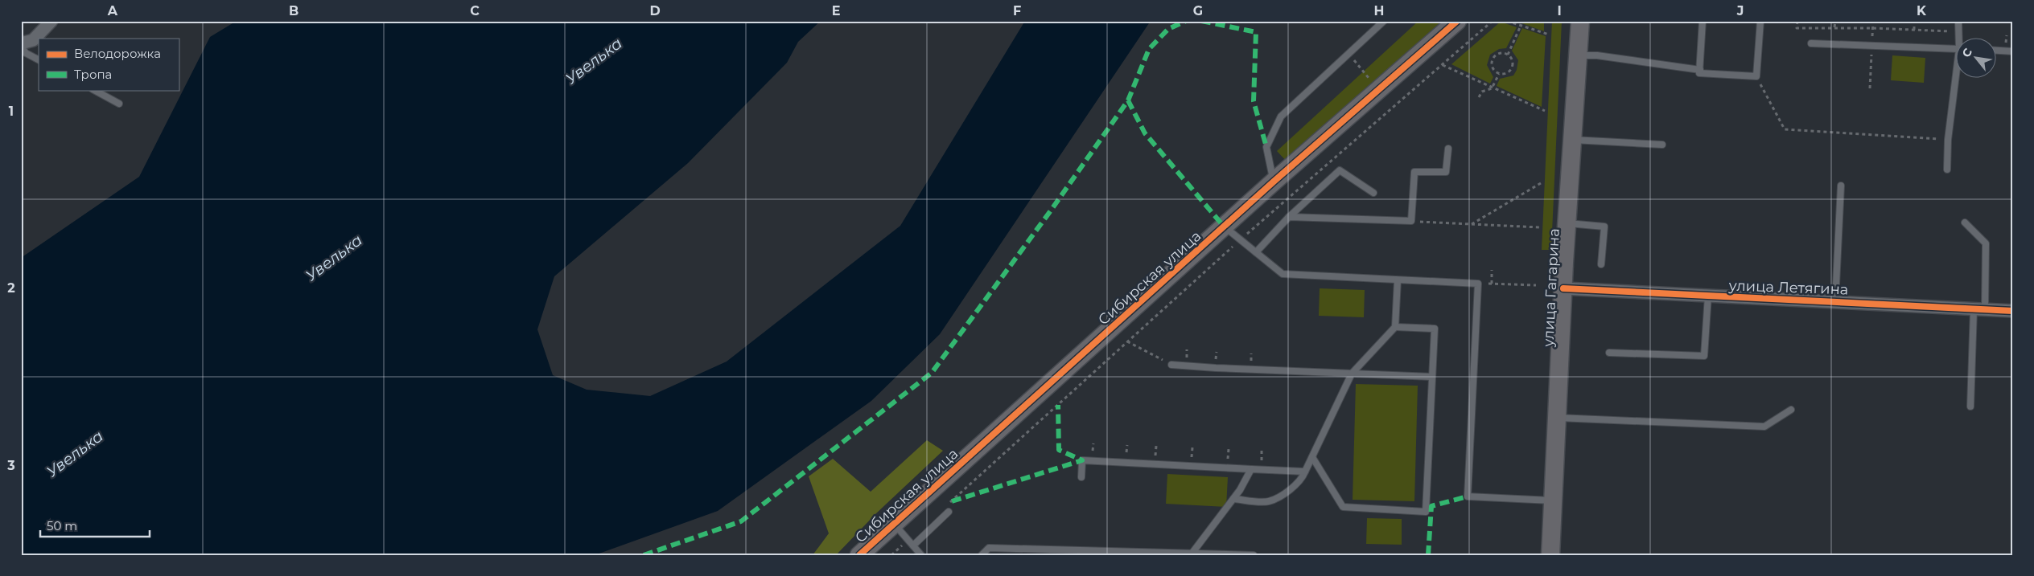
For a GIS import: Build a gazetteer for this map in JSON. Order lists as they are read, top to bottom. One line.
{"streets":{"street":["Сибирская улица","улица Гагарина","улица Летягина"]},"crossings":[["улица Гагарина","улица Летягина"]],"water":["Увелька"],"legend":["Велодорожка","Тропа"],"scale_bar":"50 m","north":"top left","grid":{"columns":["A","B","C","D","E","F","G","H","I","J","K"],"rows":["1","2","3"]}}
